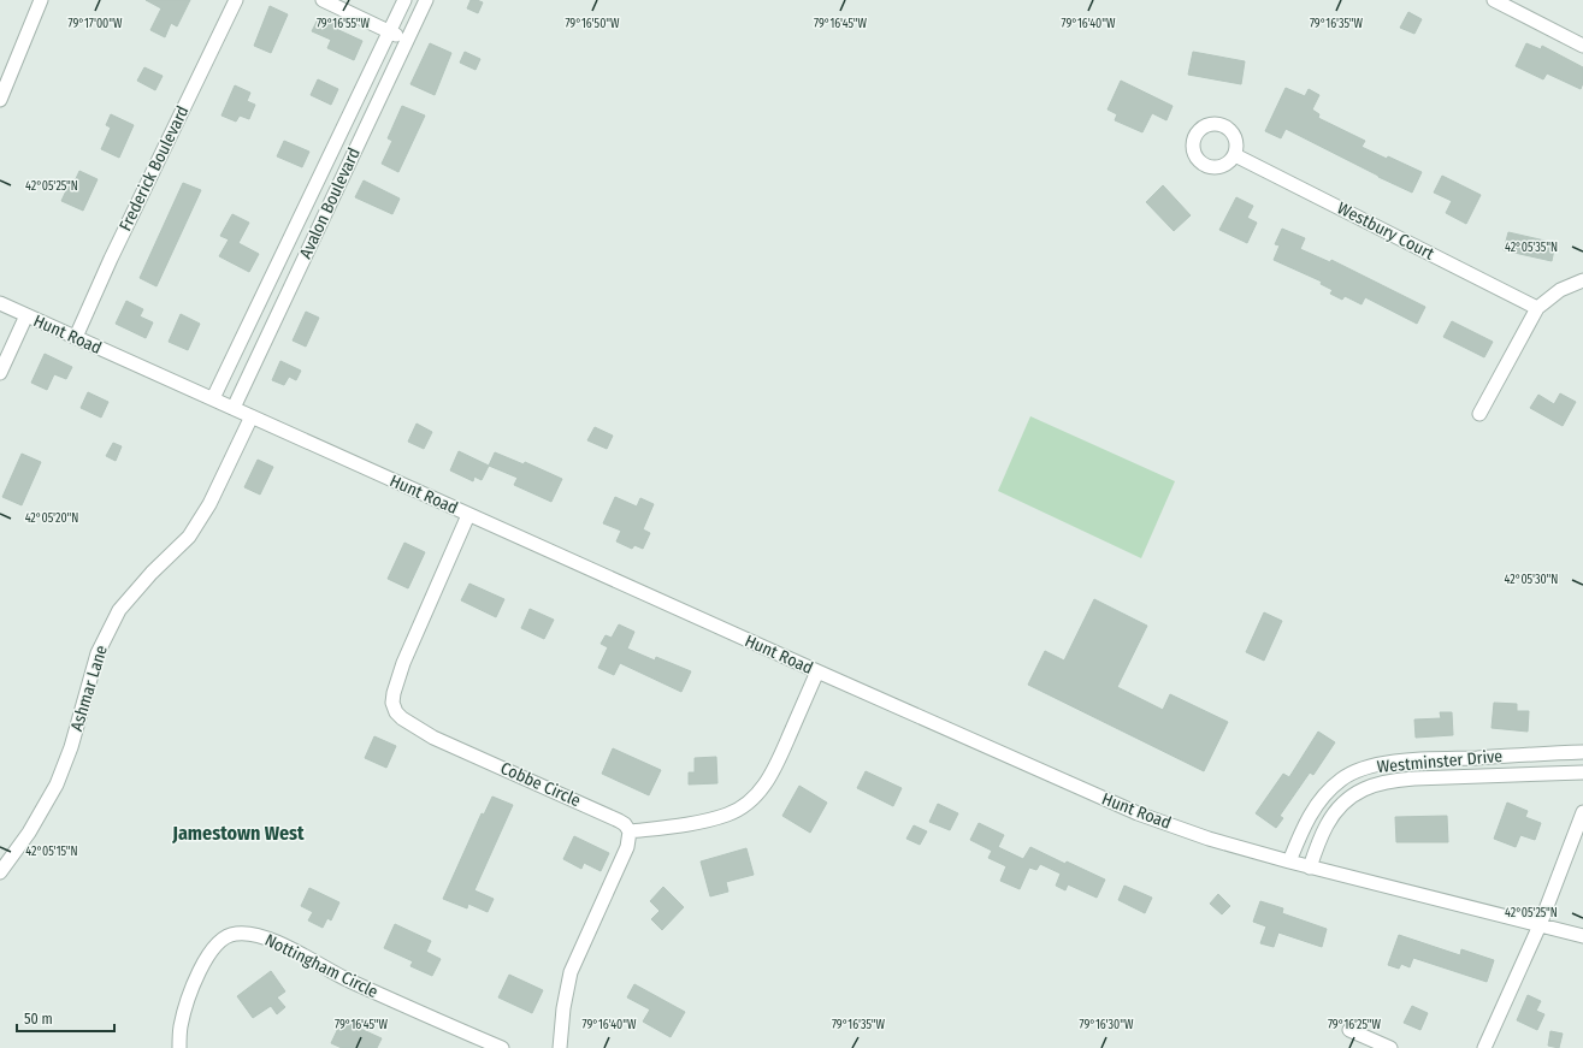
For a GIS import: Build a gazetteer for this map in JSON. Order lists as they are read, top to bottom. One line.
{"streets":{"street":["Frederick Boulevard","Avalon Boulevard","Westbury Court","Hunt Road","Ashmar Lane","Westminster Drive","Cobbe Circle","Nottingham Circle"]},"crossings":[["Frederick Boulevard","Hunt Road"],["Avalon Boulevard","Hunt Road"],["Hunt Road","Ashmar Lane"],["Hunt Road","Westminster Drive"],["Hunt Road","Cobbe Circle"]],"districts":["Jamestown West"],"scale_bar":"50 m","coordinates":["79°17'00\"W","79°16'55\"W","79°16'50\"W","79°16'45\"W","79°16'40\"W","79°16'35\"W","42°05'25\"N","42°05'35\"N","42°05'20\"N","42°05'30\"N","42°05'15\"N","79°16'25\"W","79°16'30\"W"]}
